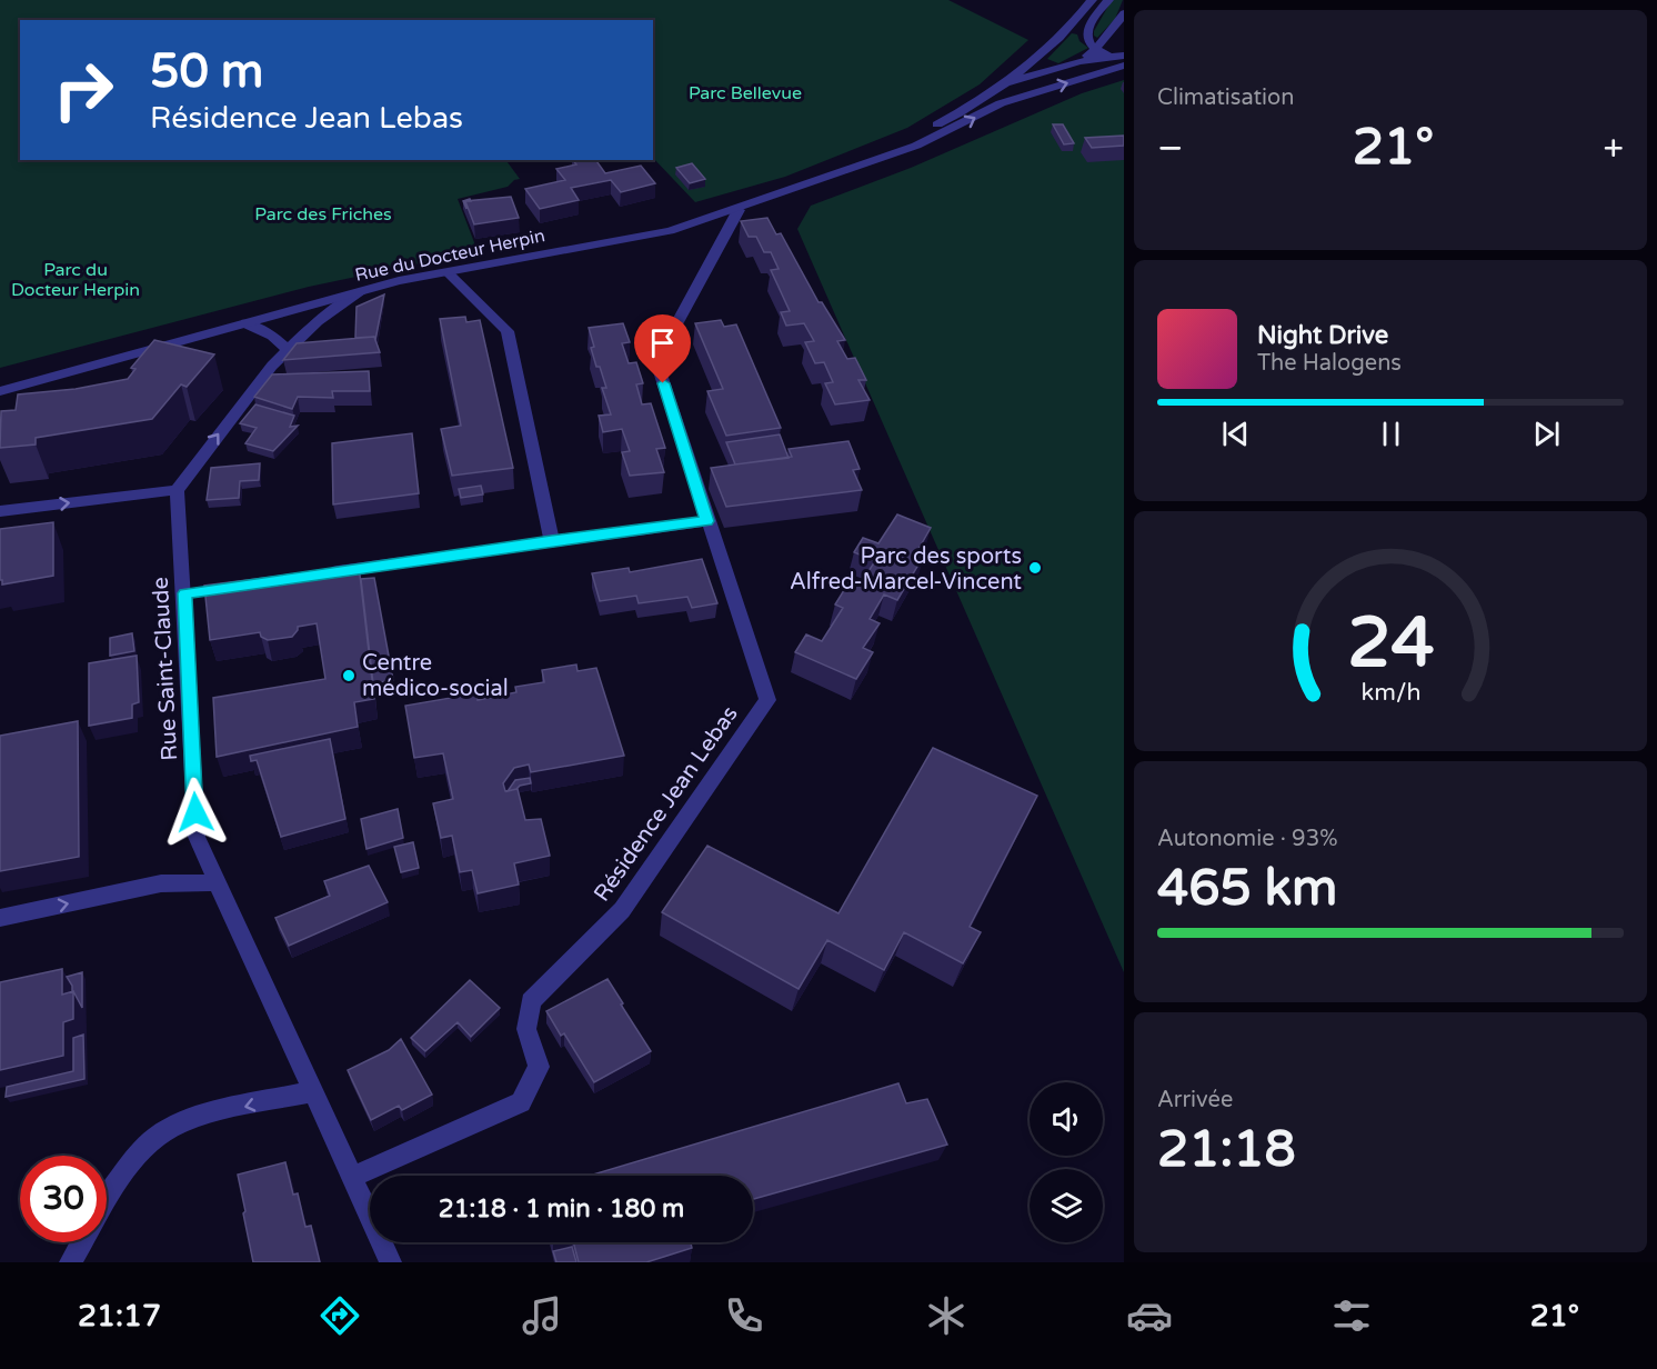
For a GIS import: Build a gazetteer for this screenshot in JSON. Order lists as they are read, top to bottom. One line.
{"streets":{"street":["Rue du Docteur Herpin","Rue Saint-Claude","Résidence Jean Lebas"]},"crossings":[["Rue du Docteur Herpin","Résidence Jean Lebas"],["Rue Saint-Claude","Résidence Jean Lebas"]],"parks":["Parc Bellevue","Parc des Friches","Parc du Docteur Herpin"],"places":["Parc des sports Alfred-Marcel-Vincent","Centre médico-social"],"page":{"tile":["Climatisation",["Autonomie · 93%","465 km"],["Arrivée","21:18"]],"turn":["50 m","Résidence Jean Lebas"],"heat":["−","21°","+"],"song":["Night Drive","The Halogens"],"limit":"30","trip":"21:18 · 1 min · 180 m","tabs":["21:17","21°"],"gauge":["24","km/h"]}}
